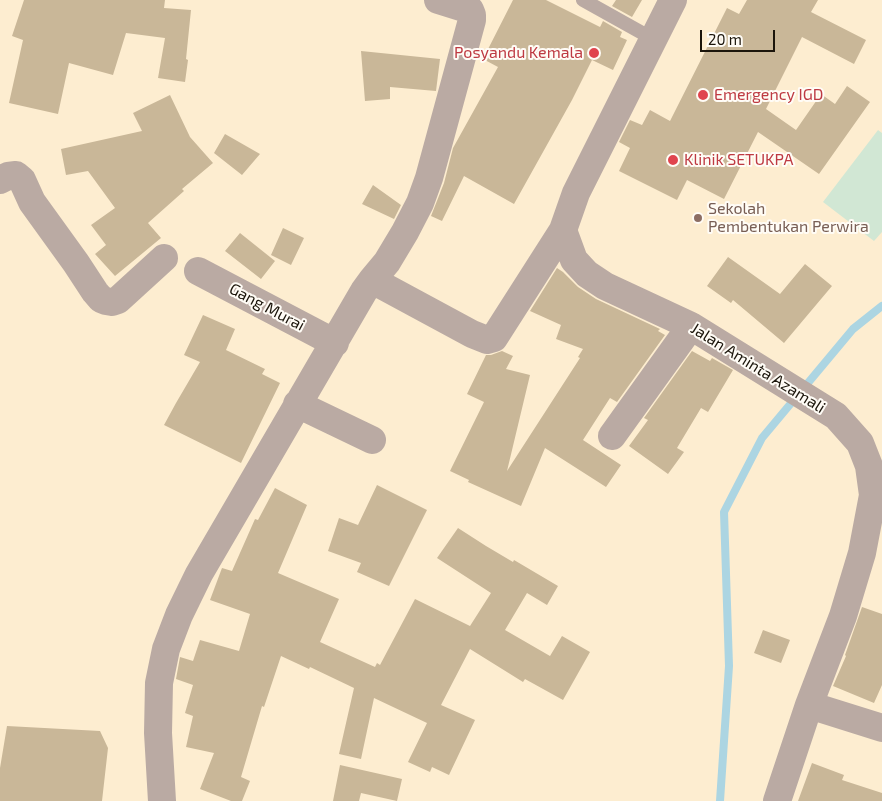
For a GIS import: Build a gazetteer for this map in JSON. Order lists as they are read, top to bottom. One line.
{"streets":{"street":["Gang Murai","Jalan Aminta Azamali"]},"places":["Posyandu Kemala","Emergency IGD","Klinik SETUKPA","Sekolah Pembentukan Perwira"],"scale_bar":"20 m"}
